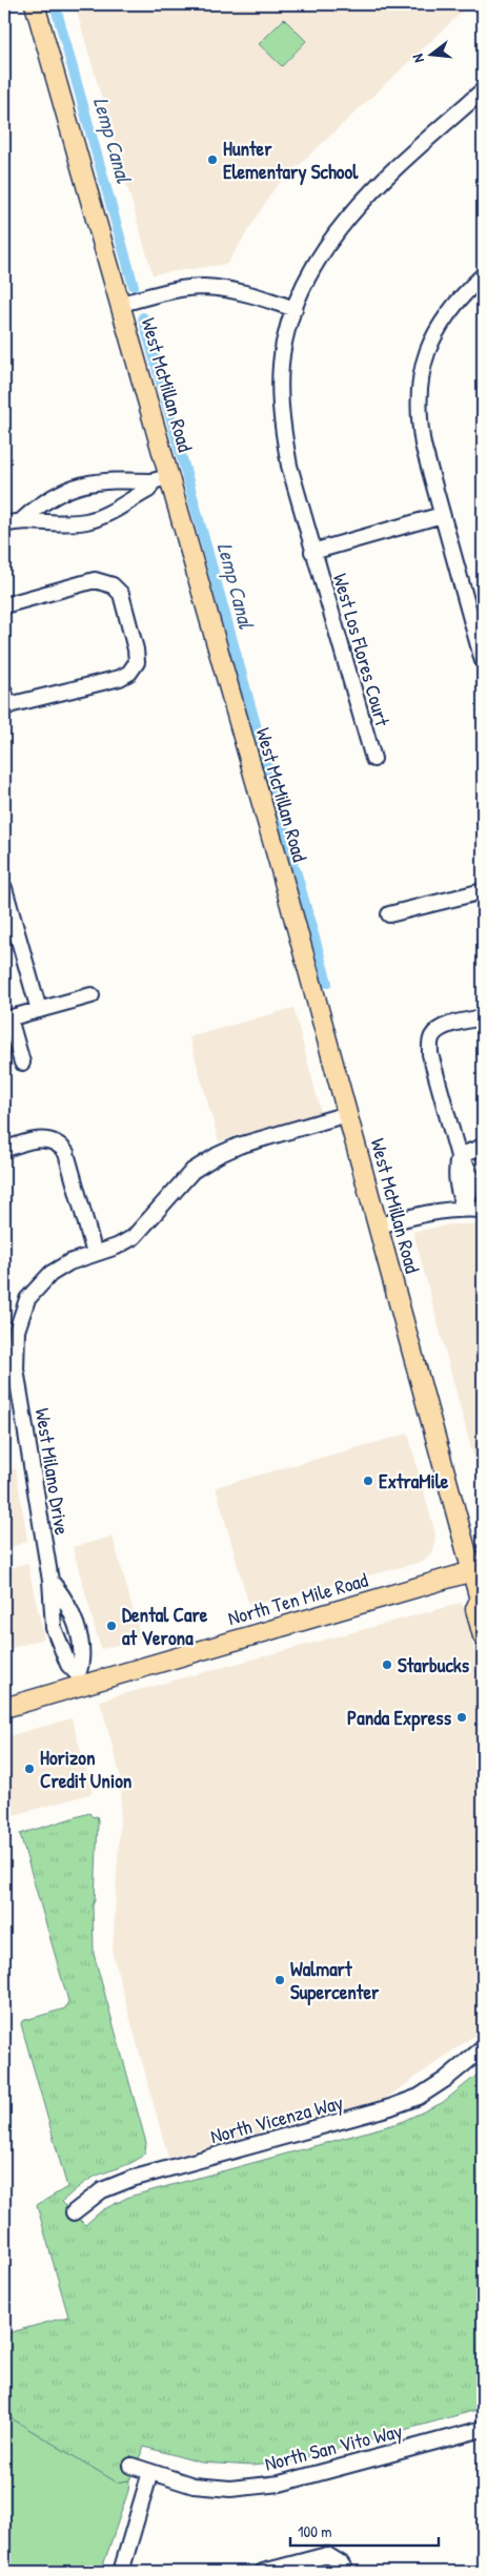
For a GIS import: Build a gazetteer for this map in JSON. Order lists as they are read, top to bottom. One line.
{"streets":{"main road":["West McMillan Road","North Ten Mile Road"],"street":["West Los Flores Court","West Milano Drive","North Vicenza Way","North San Vito Way"]},"crossings":[["West McMillan Road","West Milano Drive"],["West McMillan Road","North Ten Mile Road"],["West Milano Drive","North Ten Mile Road"]],"water":["Lemp Canal"],"places":["Hunter Elementary School","ExtraMile","Dental Care at Verona","Starbucks","Panda Express","Horizon Credit Union","Walmart Supercenter"],"scale_bar":"100 m","north":"left"}
